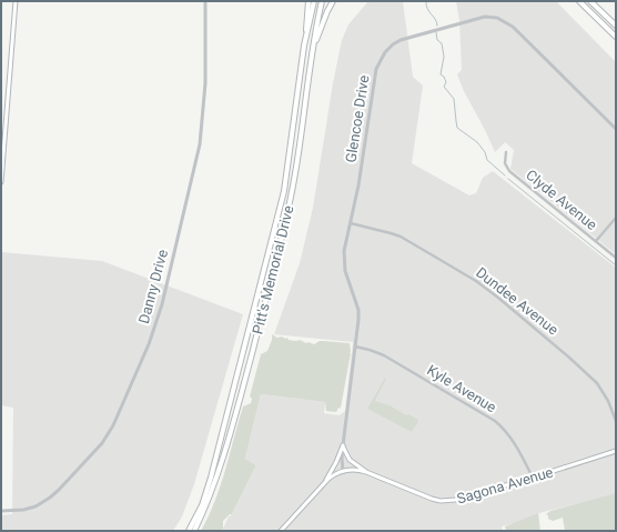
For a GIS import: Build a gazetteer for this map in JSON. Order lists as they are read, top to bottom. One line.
{"streets":{"highway":["Pitt's Memorial Drive"],"main road":["Sagona Avenue"],"street":["Glencoe Drive","Clyde Avenue","Danny Drive","Dundee Avenue","Kyle Avenue"]},"crossings":[["Glencoe Drive","Dundee Avenue"],["Glencoe Drive","Kyle Avenue"],["Glencoe Drive","Sagona Avenue"],["Kyle Avenue","Sagona Avenue"]]}
